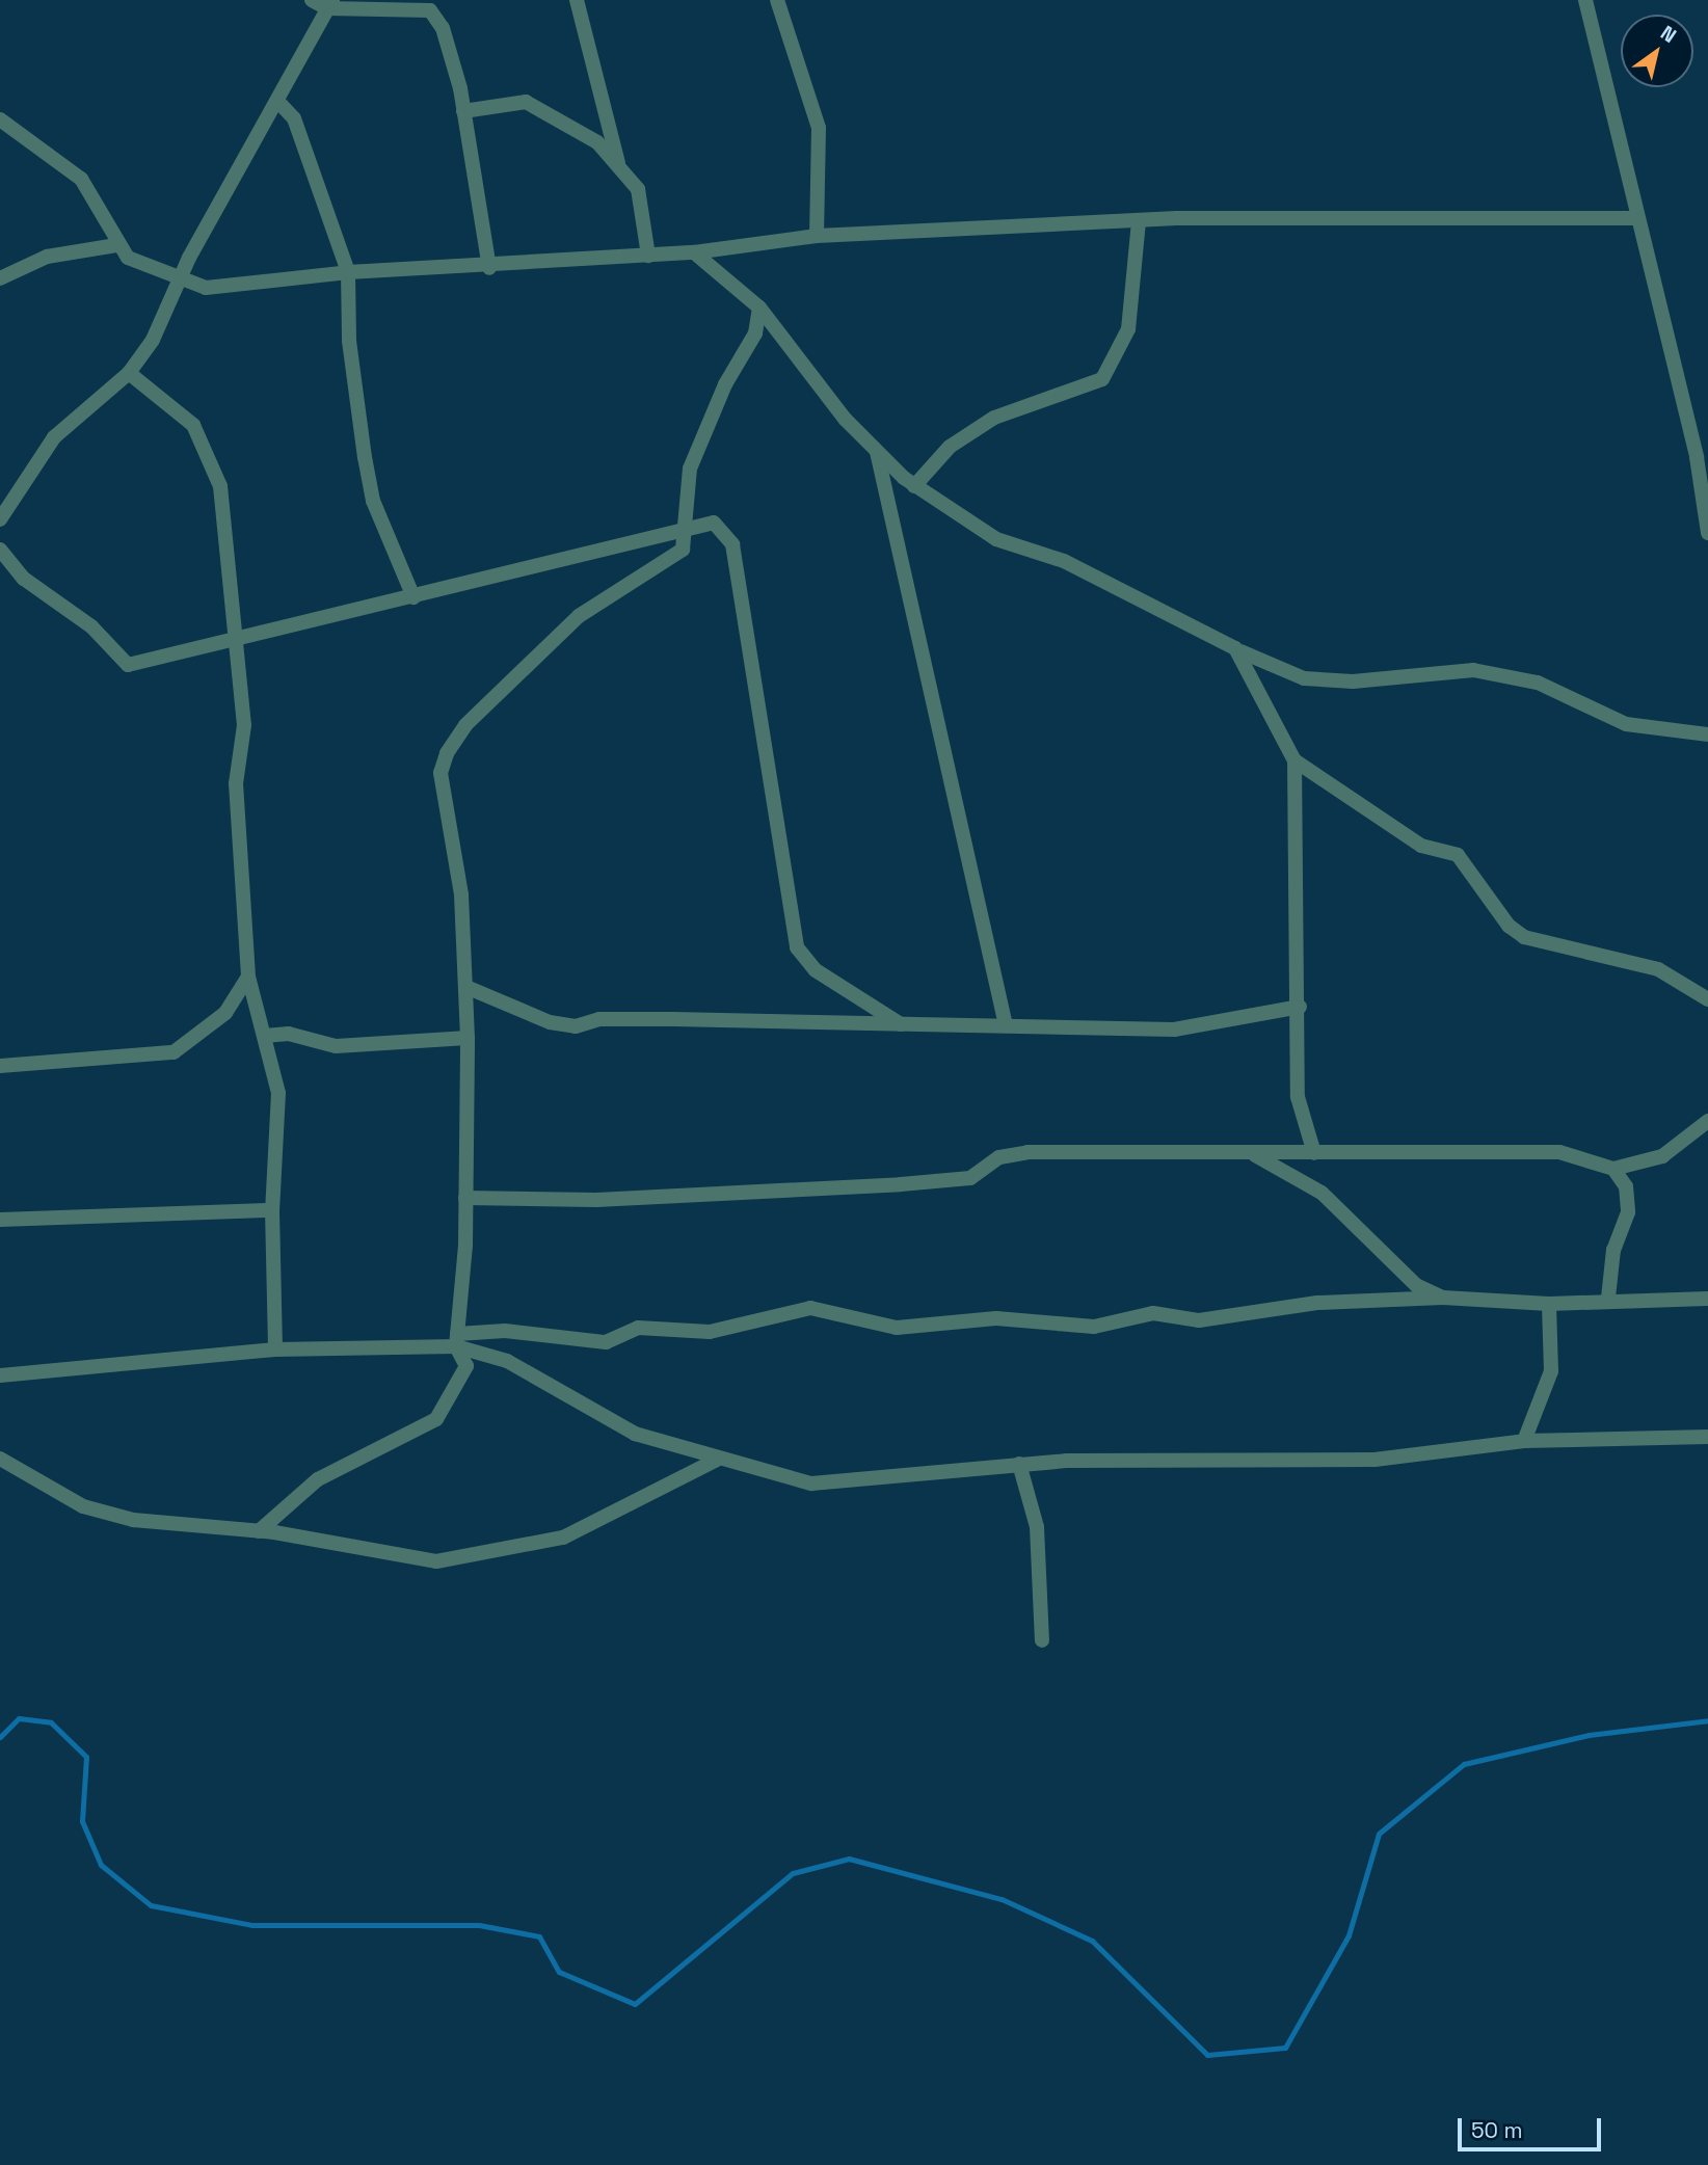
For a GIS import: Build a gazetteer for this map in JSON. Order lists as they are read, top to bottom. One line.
{"scale_bar":"50 m","north":"top right"}
